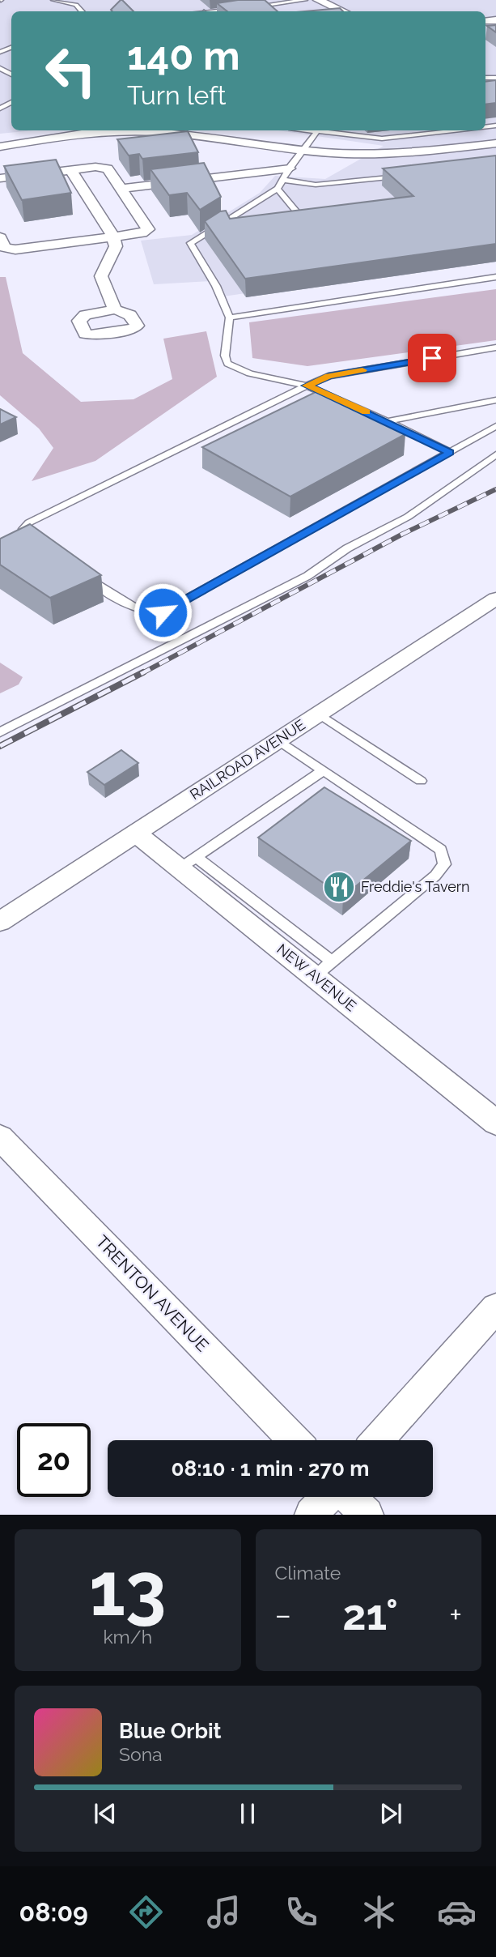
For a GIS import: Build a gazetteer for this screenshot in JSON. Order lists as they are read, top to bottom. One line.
{"streets":{"street":["RAILROAD AVENUE","NEW AVENUE","TRENTON AVENUE"]},"crossings":[["RAILROAD AVENUE","NEW AVENUE"]],"places":{"restaurant":["Freddie's Tavern"]},"page":{"turn":["140 m","Turn left"],"limit":"20","trip":"08:10 · 1 min · 270 m","tile":[["13","km/h"],"Climate"],"heat":["−","21°","+"],"song":["Blue Orbit","Sona"],"tabs":"08:09"}}
